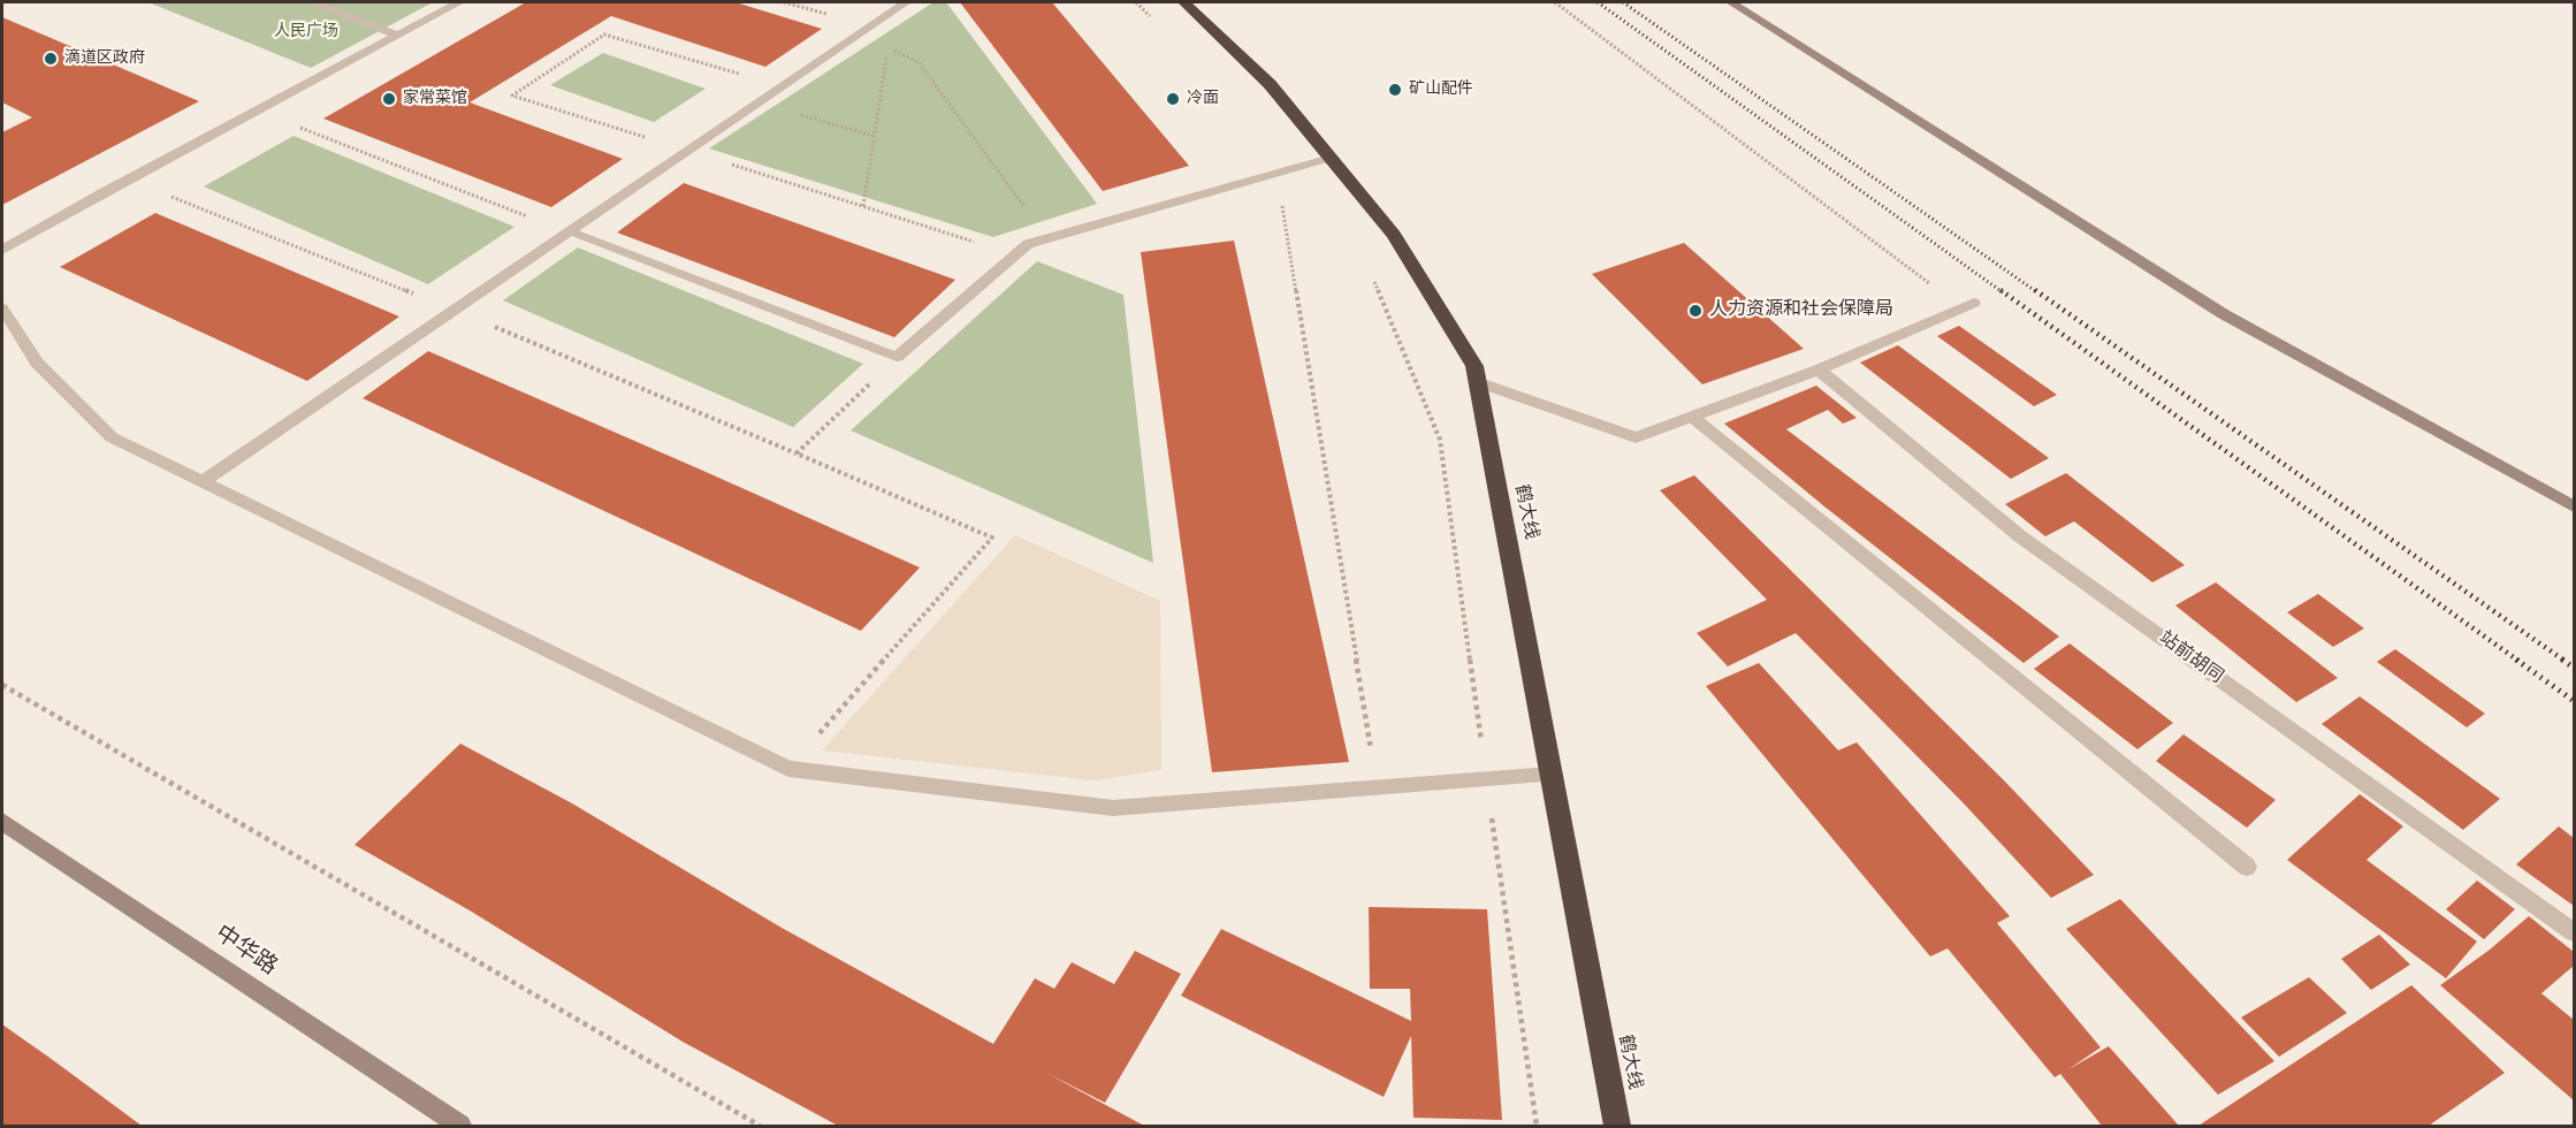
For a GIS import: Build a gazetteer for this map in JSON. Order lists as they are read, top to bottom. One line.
{"streets":{"highway":["鹤大线"],"street":["站前胡同","中华路"]},"parks":["人民广场"],"places":["滴道区政府","矿山配件","家常菜馆","冷面","人力资源和社会保障局"]}
